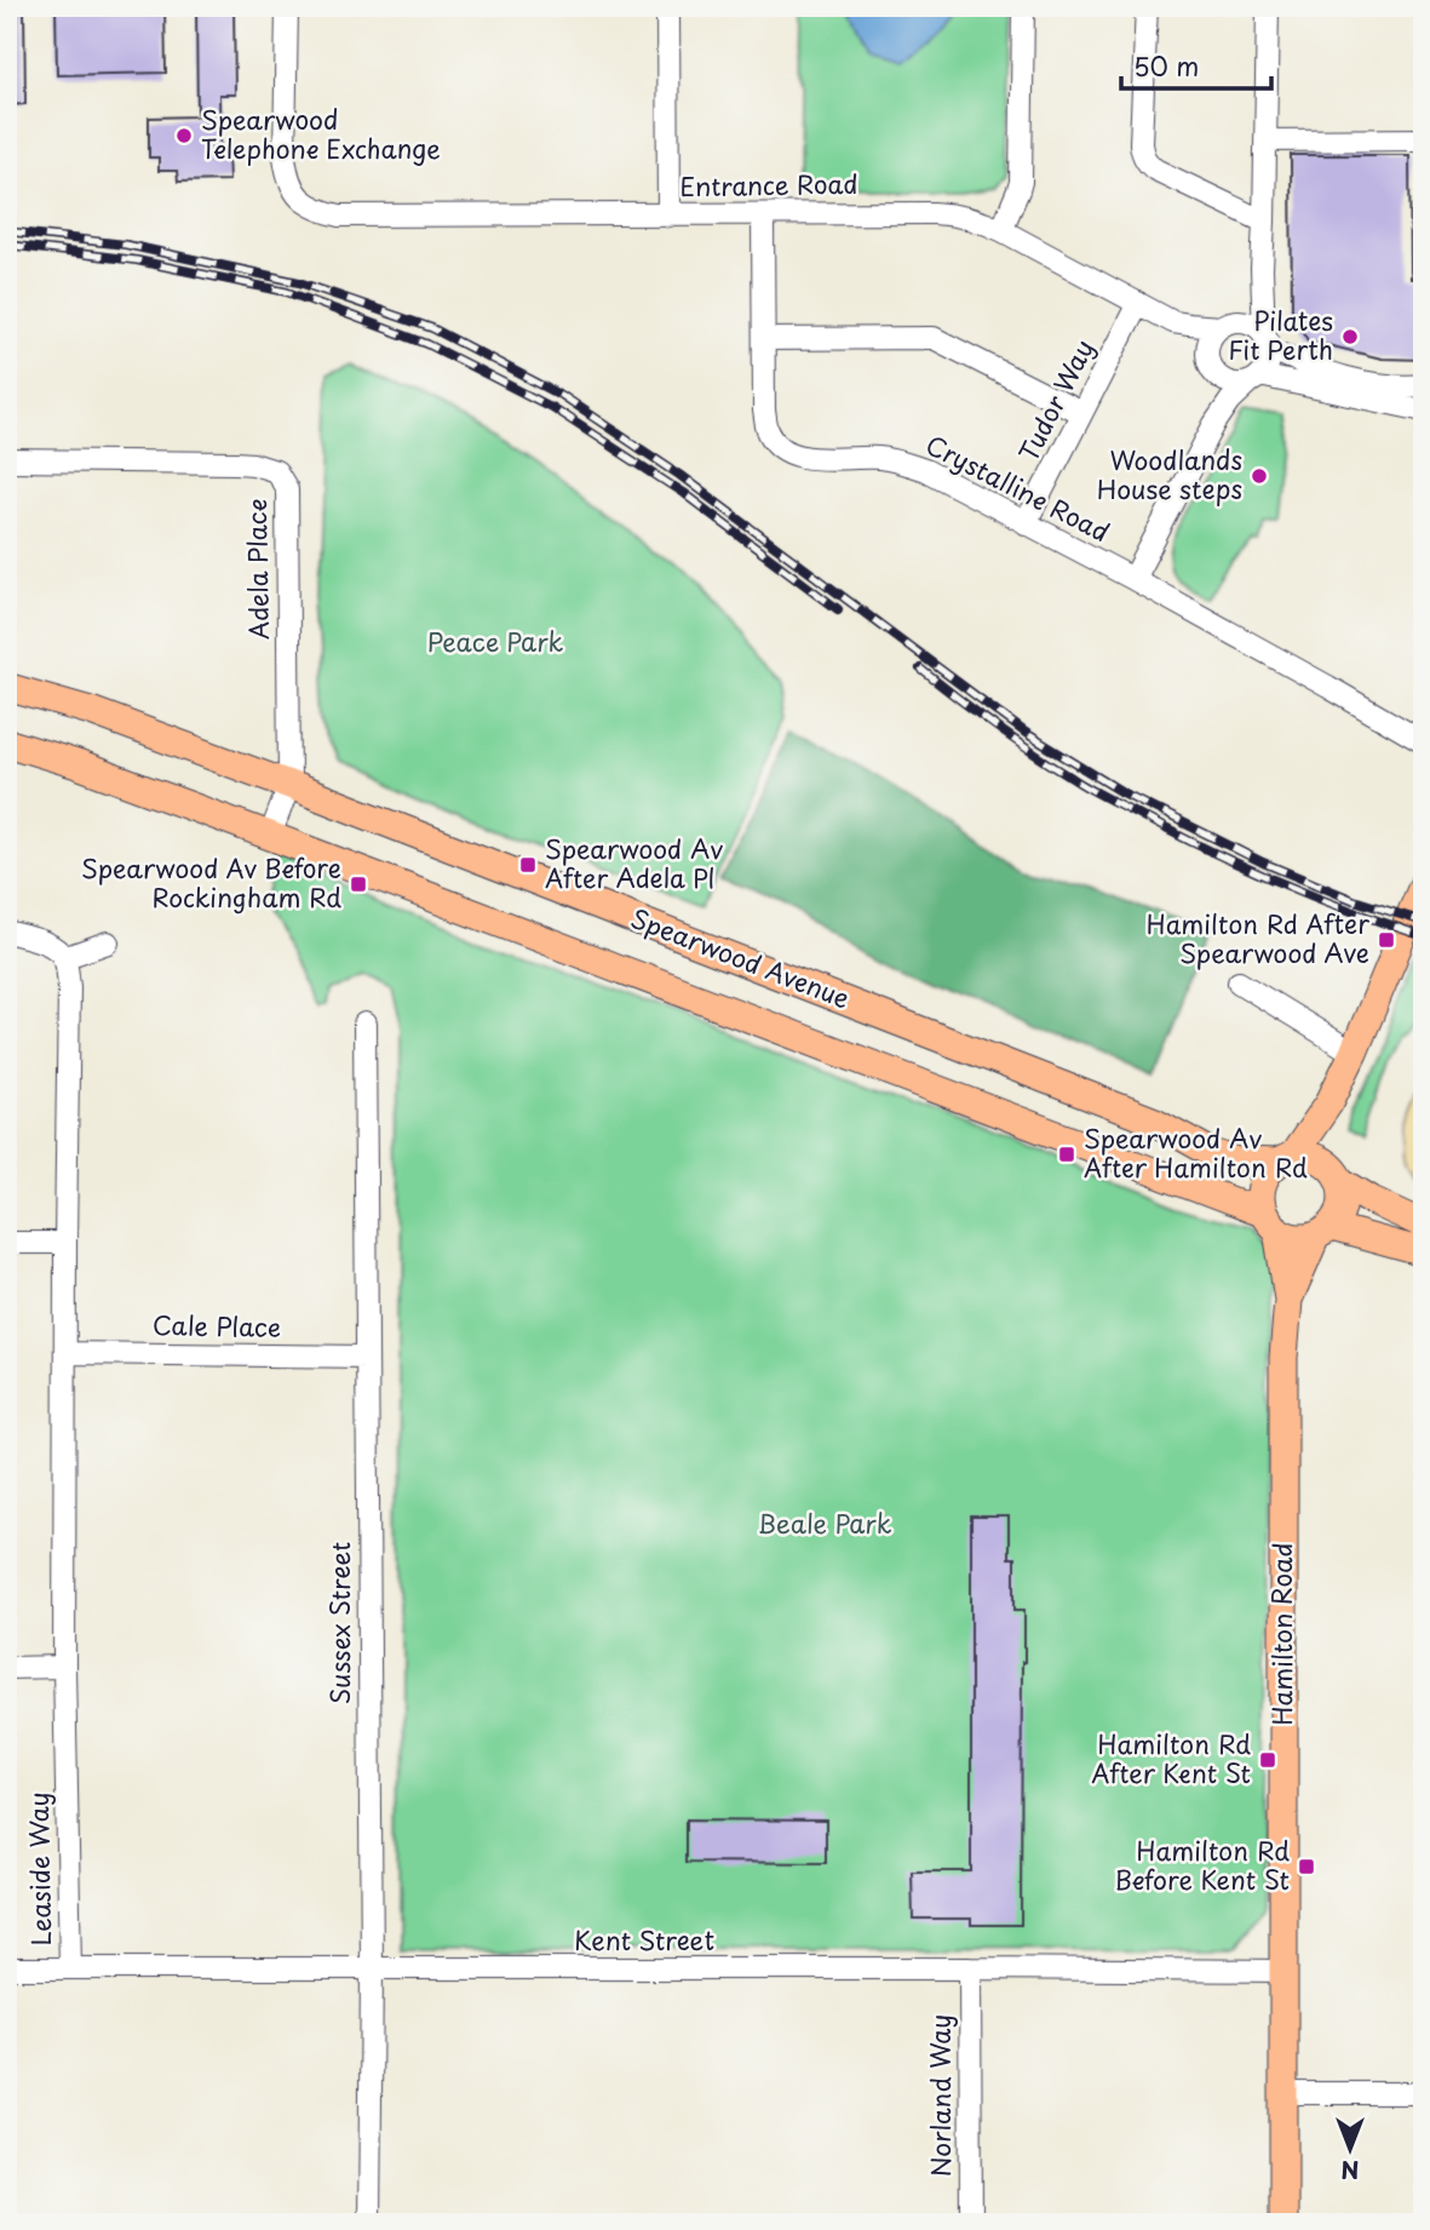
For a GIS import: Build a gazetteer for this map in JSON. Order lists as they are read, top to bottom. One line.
{"streets":{"main road":["Spearwood Avenue","Hamilton Road"],"street":["Entrance Road","Tudor Way","Crystalline Road","Adela Place","Cale Place","Sussex Street","Leaside Way","Kent Street","Norland Way"]},"crossings":[["Entrance Road","Tudor Way"],["Entrance Road","Crystalline Road"],["Tudor Way","Crystalline Road"],["Adela Place","Spearwood Avenue"],["Spearwood Avenue","Hamilton Road"],["Cale Place","Sussex Street"],["Cale Place","Leaside Way"],["Sussex Street","Kent Street"],["Hamilton Road","Kent Street"],["Leaside Way","Kent Street"],["Kent Street","Norland Way"]],"parks":["Peace Park","Beale Park"],"places":{"other":["Spearwood Telephone Exchange","Pilates Fit Perth","Woodlands House steps"],"transit":["Spearwood Av After Adela Pl","Spearwood Av Before Rockingham Rd","Hamilton Rd After Spearwood Ave","Spearwood Av After Hamilton Rd","Hamilton Rd After Kent St","Hamilton Rd Before Kent St"]},"scale_bar":"50 m","north":"bottom"}
